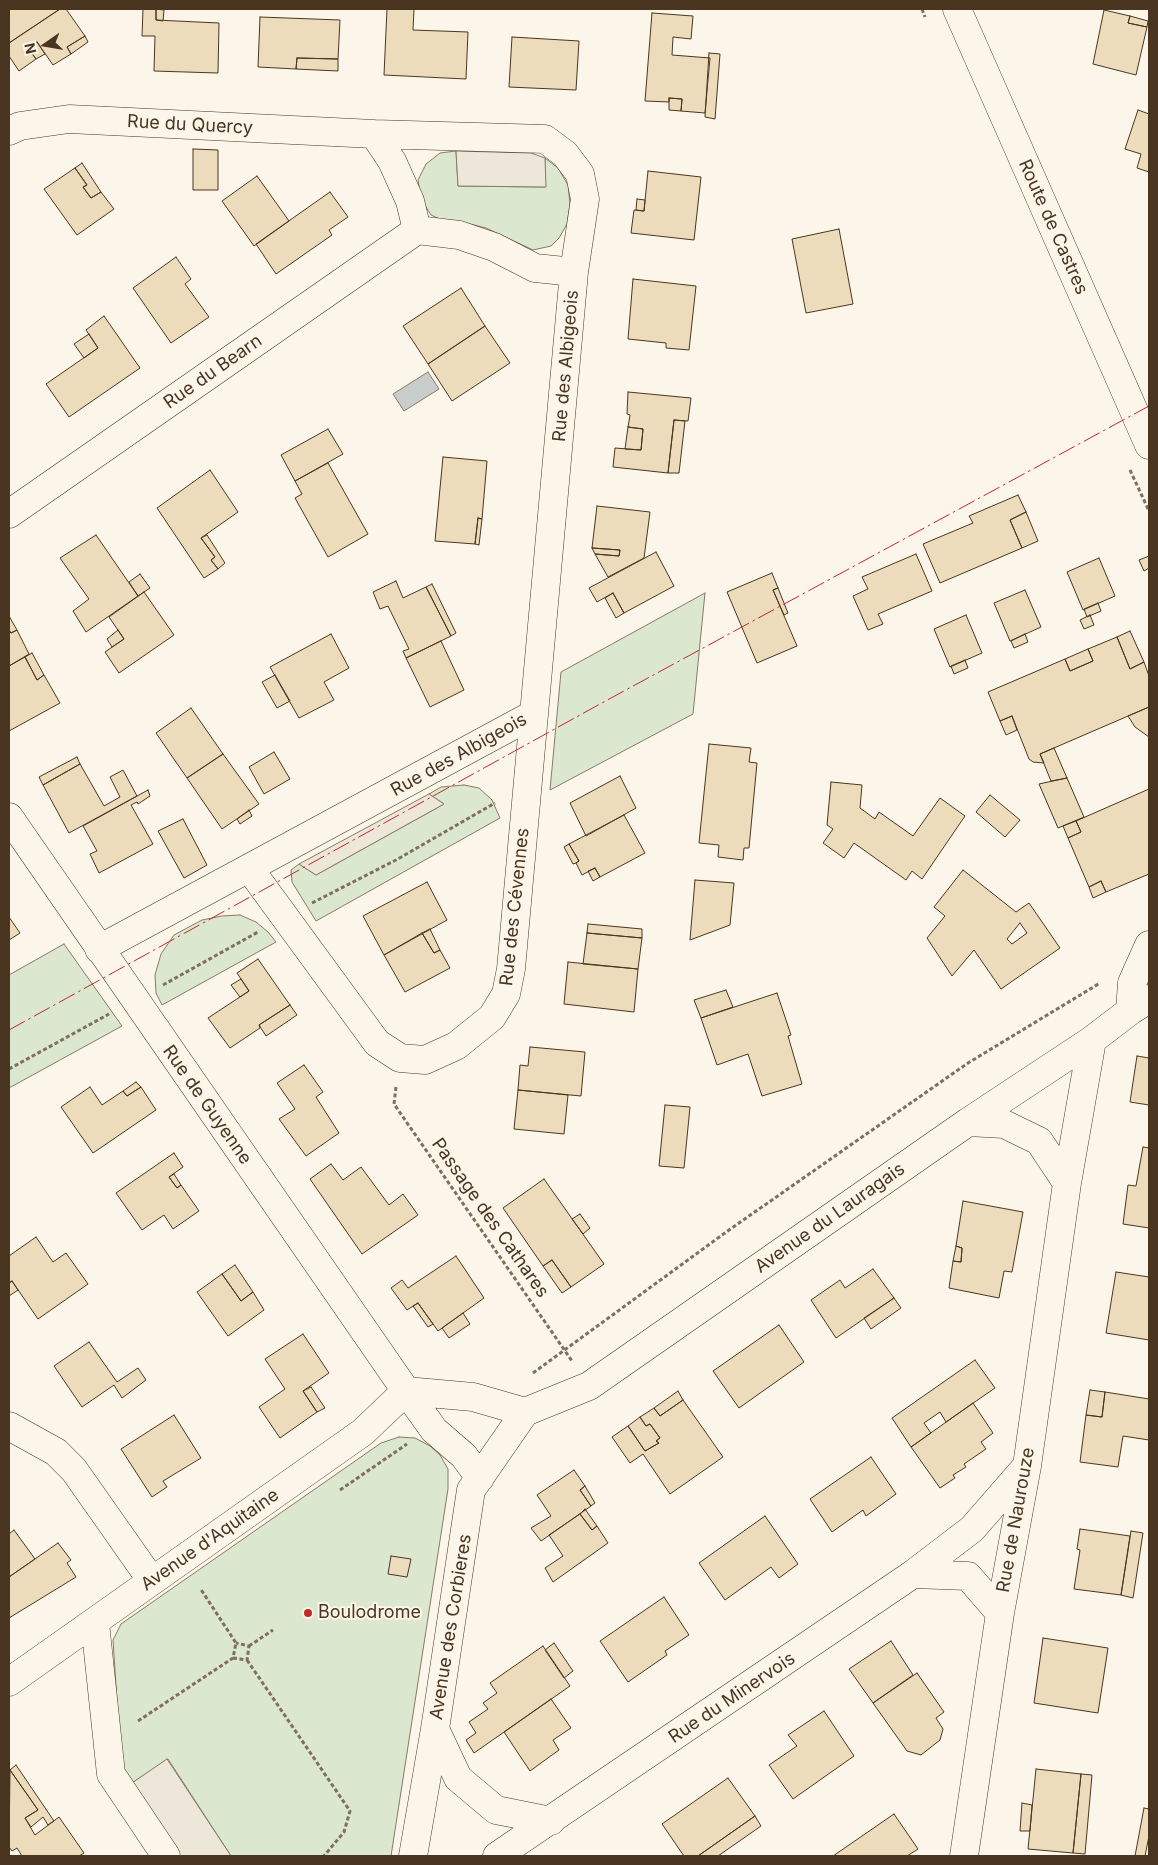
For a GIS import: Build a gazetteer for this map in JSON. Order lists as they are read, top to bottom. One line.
{"streets":{"street":["Rue du Quercy","Route de Castres","Rue des Albigeois","Rue du Bearn","Rue des Cévennes","Rue de Guyenne","Avenue du Lauragais","Rue de Naurouze","Avenue d'Aquitaine","Avenue des Corbieres","Rue du Minervois"],"path":["Passage des Cathares"]},"crossings":[["Rue du Quercy","Rue des Albigeois"],["Rue des Albigeois","Rue des Cévennes"],["Rue des Albigeois","Rue de Guyenne"],["Rue des Cévennes","Passage des Cathares"],["Rue de Guyenne","Avenue d'Aquitaine"],["Rue de Guyenne","Avenue des Corbieres"],["Passage des Cathares","Avenue du Lauragais"],["Avenue du Lauragais","Rue de Naurouze"],["Avenue du Lauragais","Avenue des Corbieres"],["Rue de Naurouze","Rue du Minervois"]],"places":["Boulodrome"],"north":"left"}
